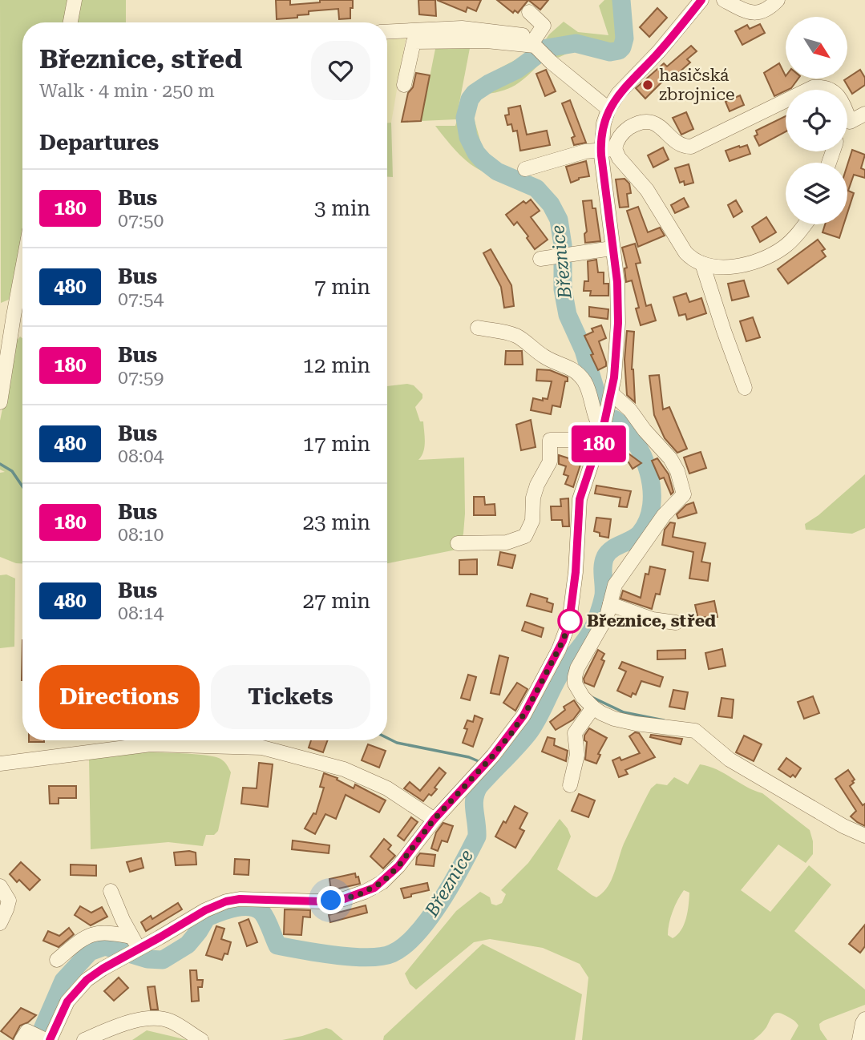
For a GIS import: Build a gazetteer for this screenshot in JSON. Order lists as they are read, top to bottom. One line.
{"water":["Březnice"],"places":["hasičská zbrojnice","Březnice, střed"],"lines":["bus line 180"],"north":"bottom right","page":{"on_map":"180","heading":[["Březnice, střed","Walk · 4 min · 250 m"],"Departures"],"list":[{"mark":"180","name":"Bus","note":"07:50","value":"3 min"},{"mark":"480","name":"Bus","note":"07:54","value":"7 min"},{"mark":"180","name":"Bus","note":"07:59","value":"12 min"},{"mark":"480","name":"Bus","note":"08:04","value":"17 min"},{"mark":"180","name":"Bus","note":"08:10","value":"23 min"},{"mark":"480","name":"Bus","note":"08:14","value":"27 min"}],"buttons":["Directions","Tickets"]}}
